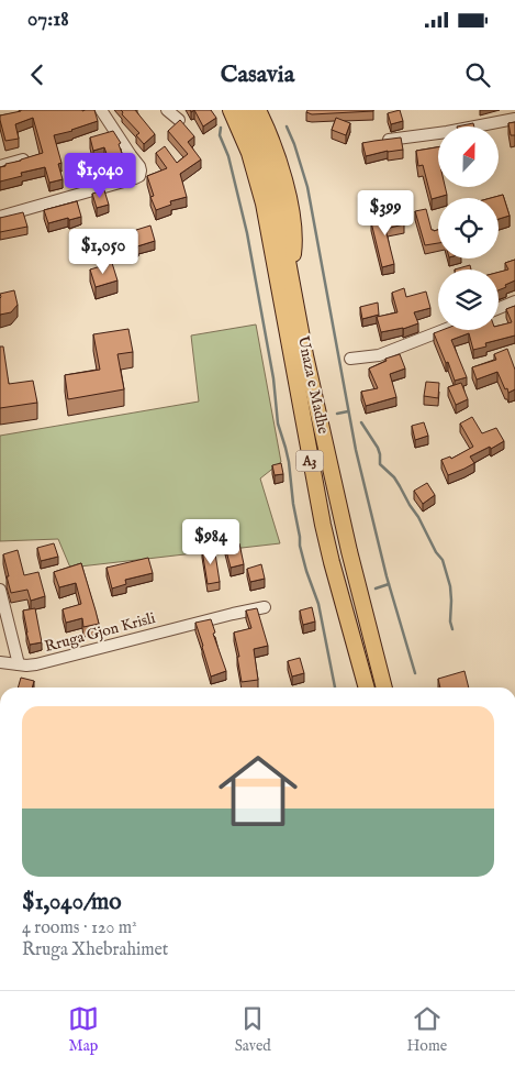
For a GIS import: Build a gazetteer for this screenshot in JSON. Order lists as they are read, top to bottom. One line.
{"streets":{"highway":["Unaza e Madhe","A3"],"street":["Rruga Gjon Krisli"]},"north":"top","page":{"status":"07:18","header":"Casavia","price":["$1,040","$399","$1,050","$984"],"list":[{"name":"$1,040/mo","note":"4 rooms · 120 m² · Rruga Xhebrahimet"}],"tabs":["Map","Saved","Home"]}}
